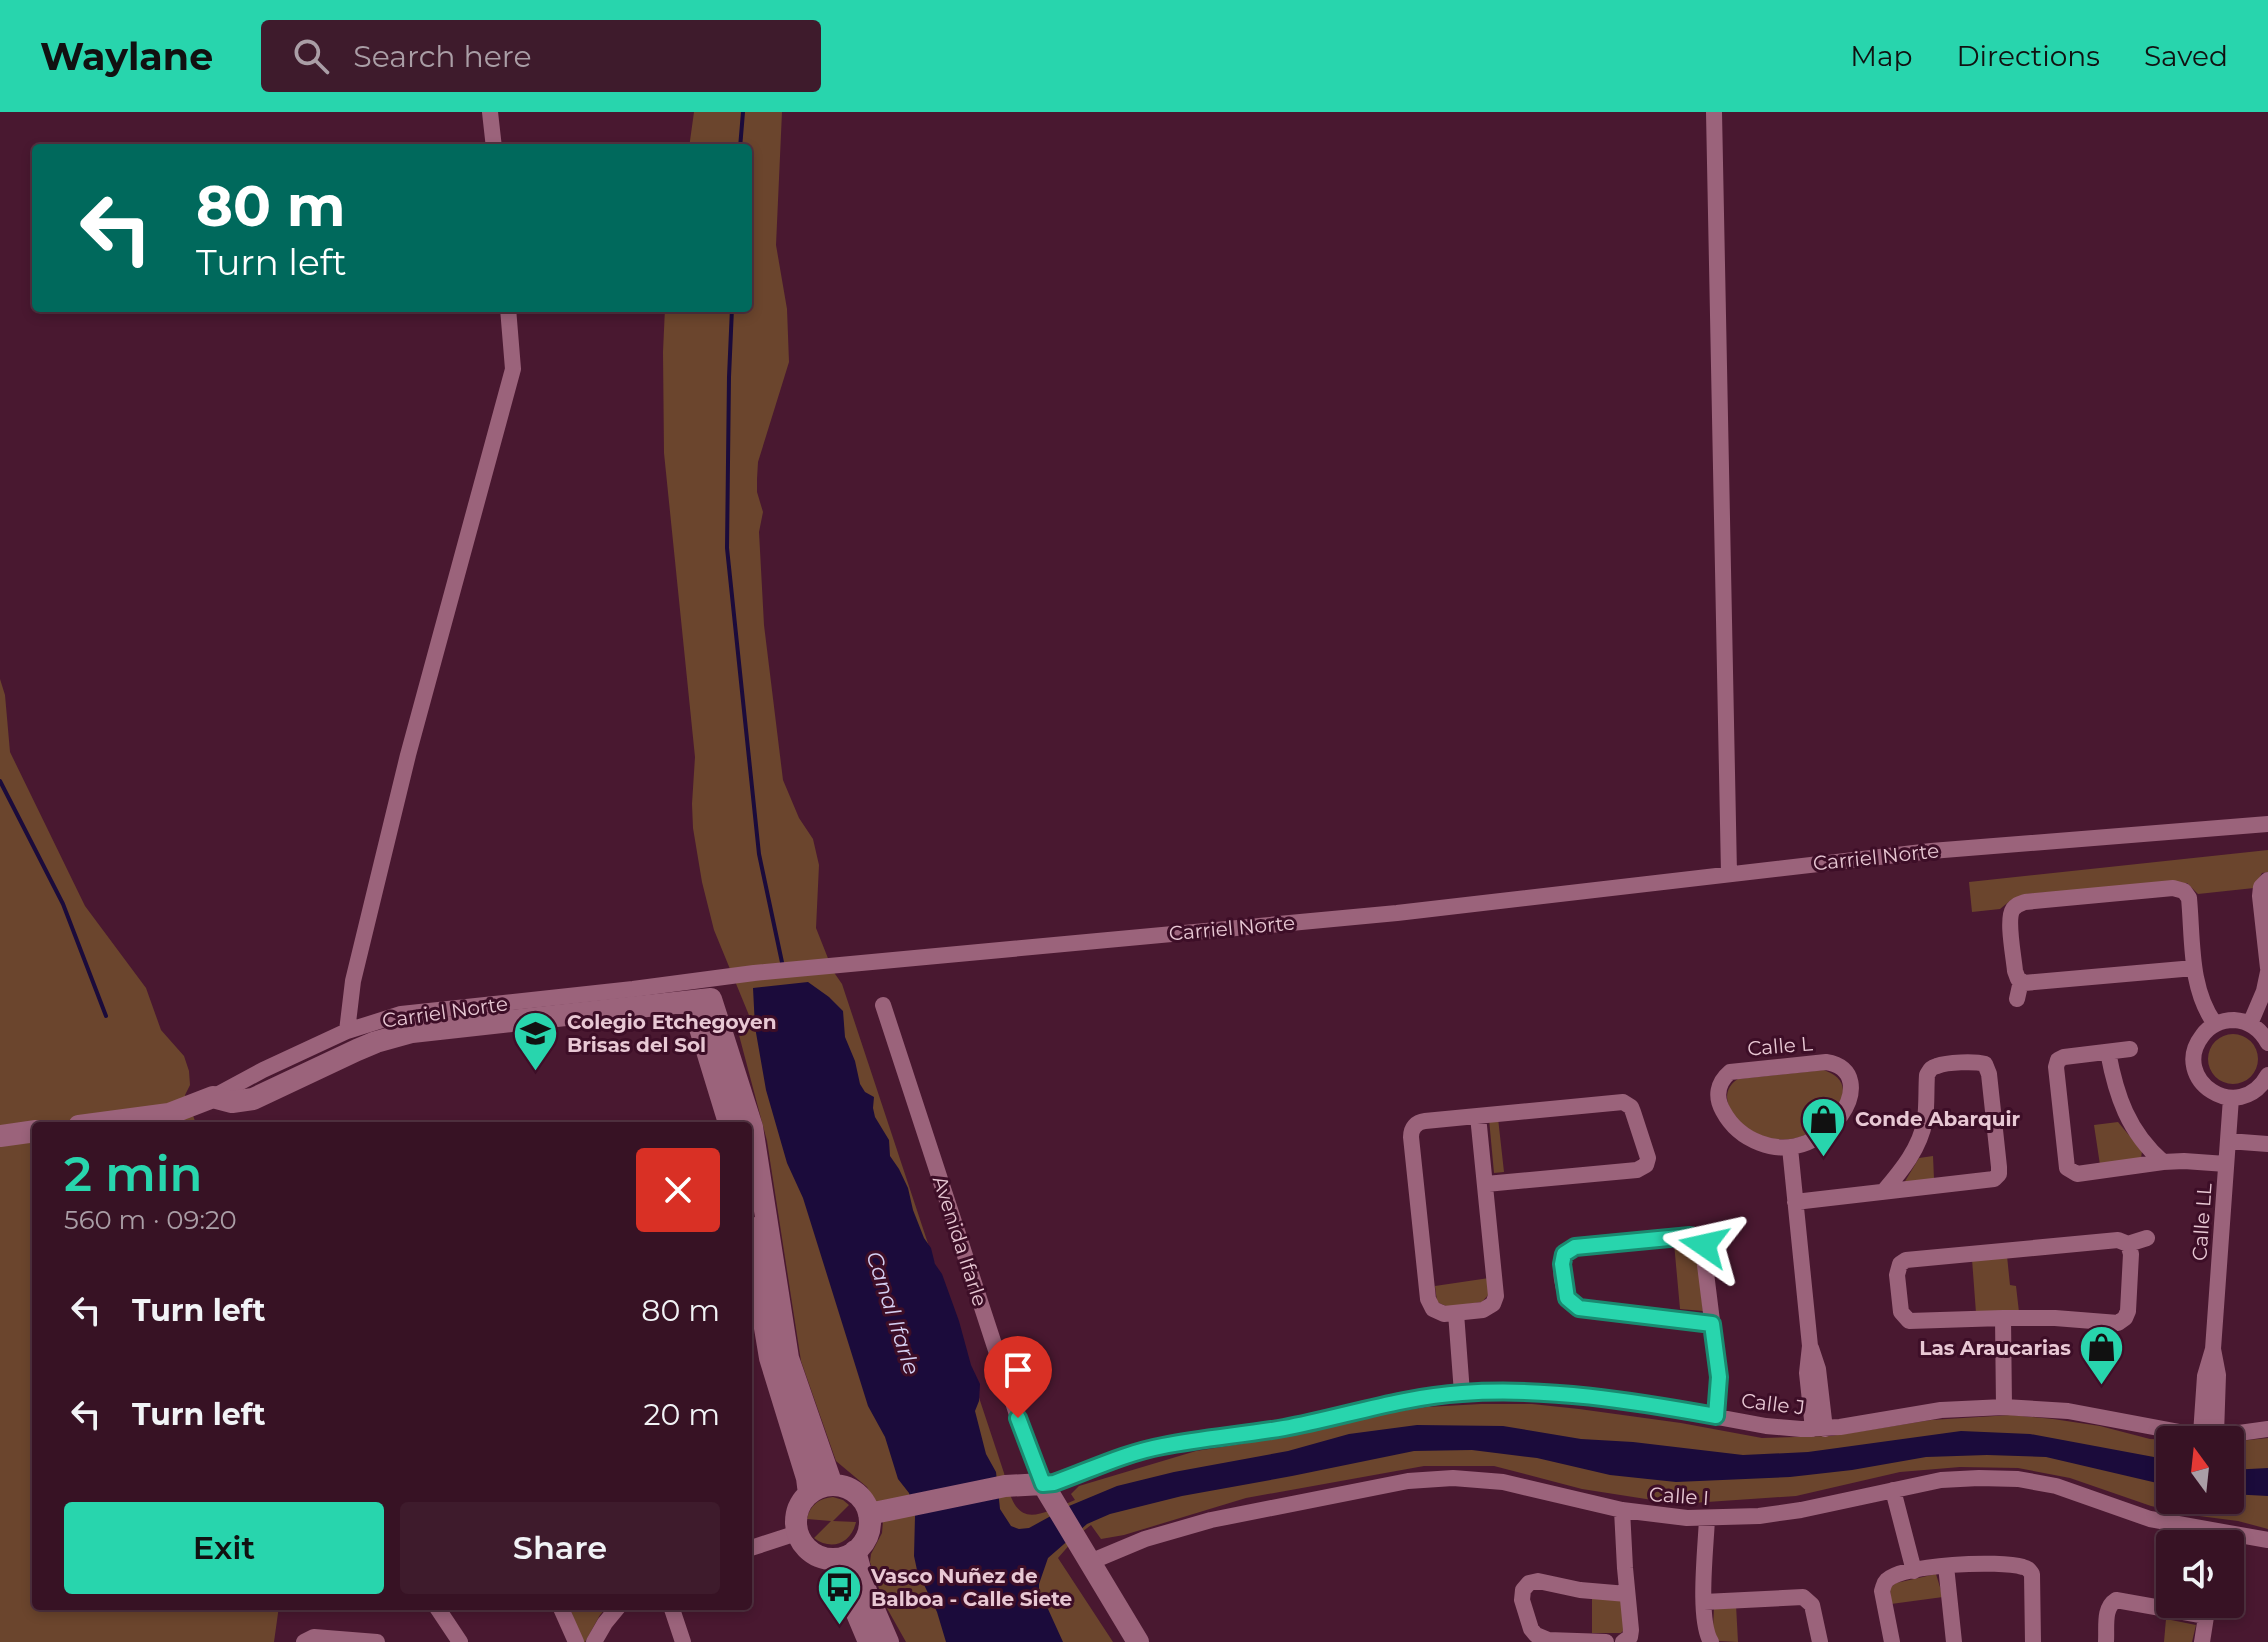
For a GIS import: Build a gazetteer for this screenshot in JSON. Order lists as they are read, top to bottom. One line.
{"streets":{"street":["Carriel Norte","Calle L","Calle LL","Avenida Ifarle","Calle J","Calle I"]},"crossings":[["Avenida Ifarle","Calle J"],["Avenida Ifarle","Calle I"]],"water":["Canal Ifarle"],"places":{"school or university":["Colegio Etchegoyen Brisas del Sol"],"shop":["Conde Abarquir","Las Araucarias"],"bus stop":["Vasco Nuñez de Balboa - Calle Siete"]},"north":"top","page":{"header":"Waylane","search":"Search here","nav":["Map","Directions","Saved"],"turn":["80 m","Turn left"],"heading":["2 min","560 m · 09:20"],"list":[{"name":"Turn left","value":"80 m"},{"name":"Turn left","value":"20 m"}],"buttons":["Exit","Share"]}}
